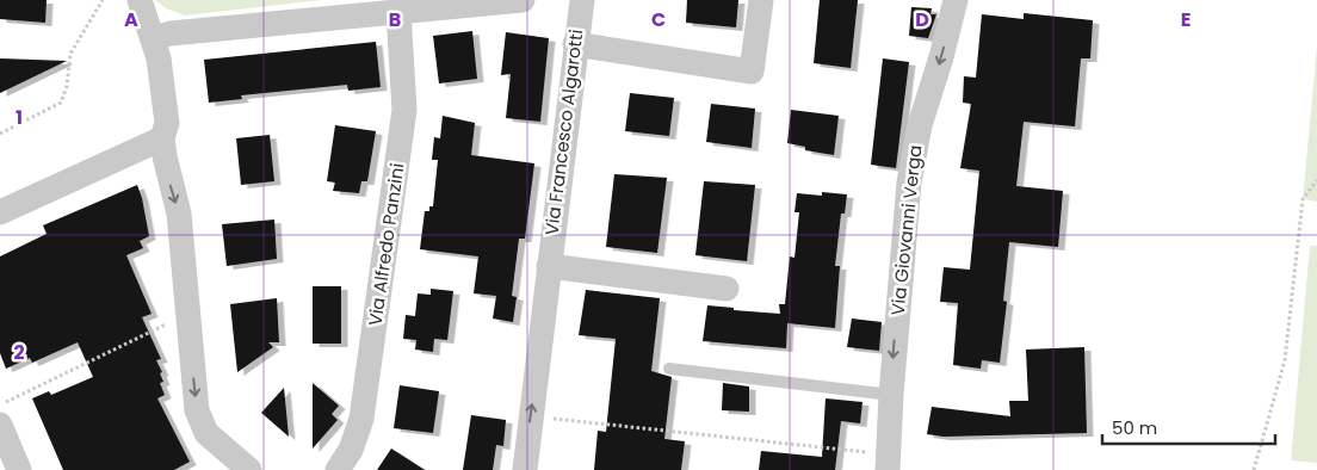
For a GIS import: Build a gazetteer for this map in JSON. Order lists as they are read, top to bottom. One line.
{"streets":{"street":["Via Francesco Algarotti","Via Giovanni Verga","Via Alfredo Panzini"]},"one_way":["Via Francesco Algarotti","Via Giovanni Verga"],"scale_bar":"50 m","grid":{"columns":["A","B","C","D","E"],"rows":["1","2"]}}
